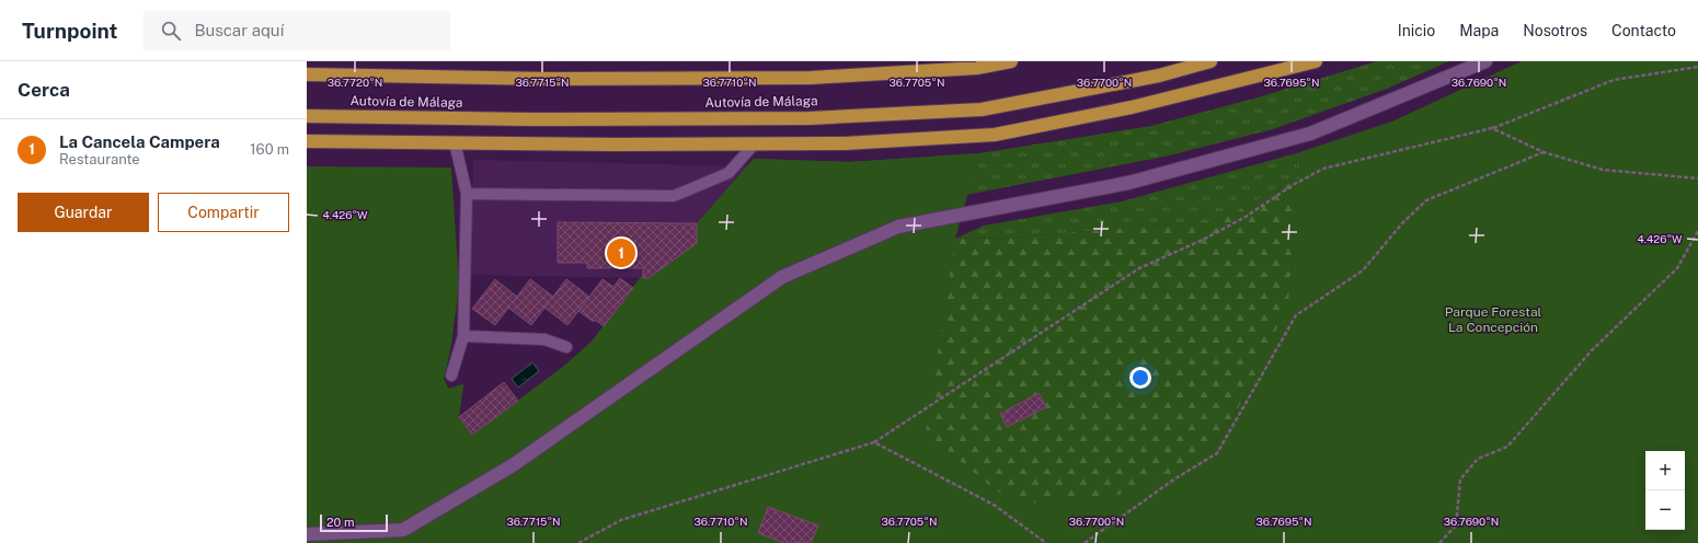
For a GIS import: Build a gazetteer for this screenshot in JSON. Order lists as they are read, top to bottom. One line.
{"streets":{"highway":["Autovía de Málaga"]},"parks":["Parque Forestal La Concepción"],"scale_bar":"20 m","page":{"header":"Turnpoint","search":"Buscar aquí","nav":["Inicio","Mapa","Nosotros","Contacto"],"heading":"Cerca","list":[{"mark":"1","name":"La Cancela Campera","note":"Restaurante","value":"160 m"}],"buttons":["Guardar","Compartir"],"pins":"1","map_buttons":["+","−"],"scale":"20 m"},"coordinates":["36.7720°N","36.7715°N","36.7710°N","36.7705°N","36.7700°N","36.7695°N","36.7690°N","4.426°W"]}
